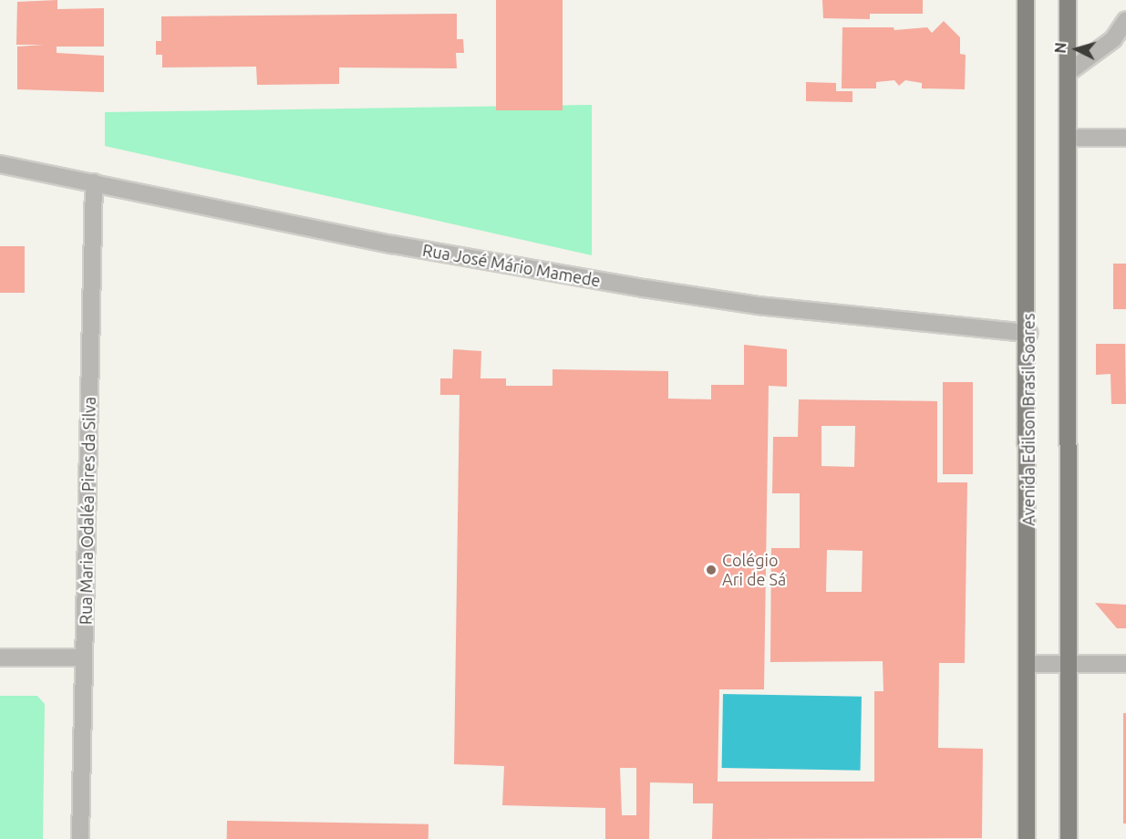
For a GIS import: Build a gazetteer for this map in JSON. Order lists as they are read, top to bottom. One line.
{"streets":{"main road":["Avenida Edilson Brasil Soares"],"street":["Rua José Mário Mamede","Rua Maria Odaléa Pires da Silva"]},"crossings":[["Rua José Mário Mamede","Avenida Edilson Brasil Soares"],["Rua José Mário Mamede","Rua Maria Odaléa Pires da Silva"]],"places":["Colégio Ari de Sá"],"north":"left"}
